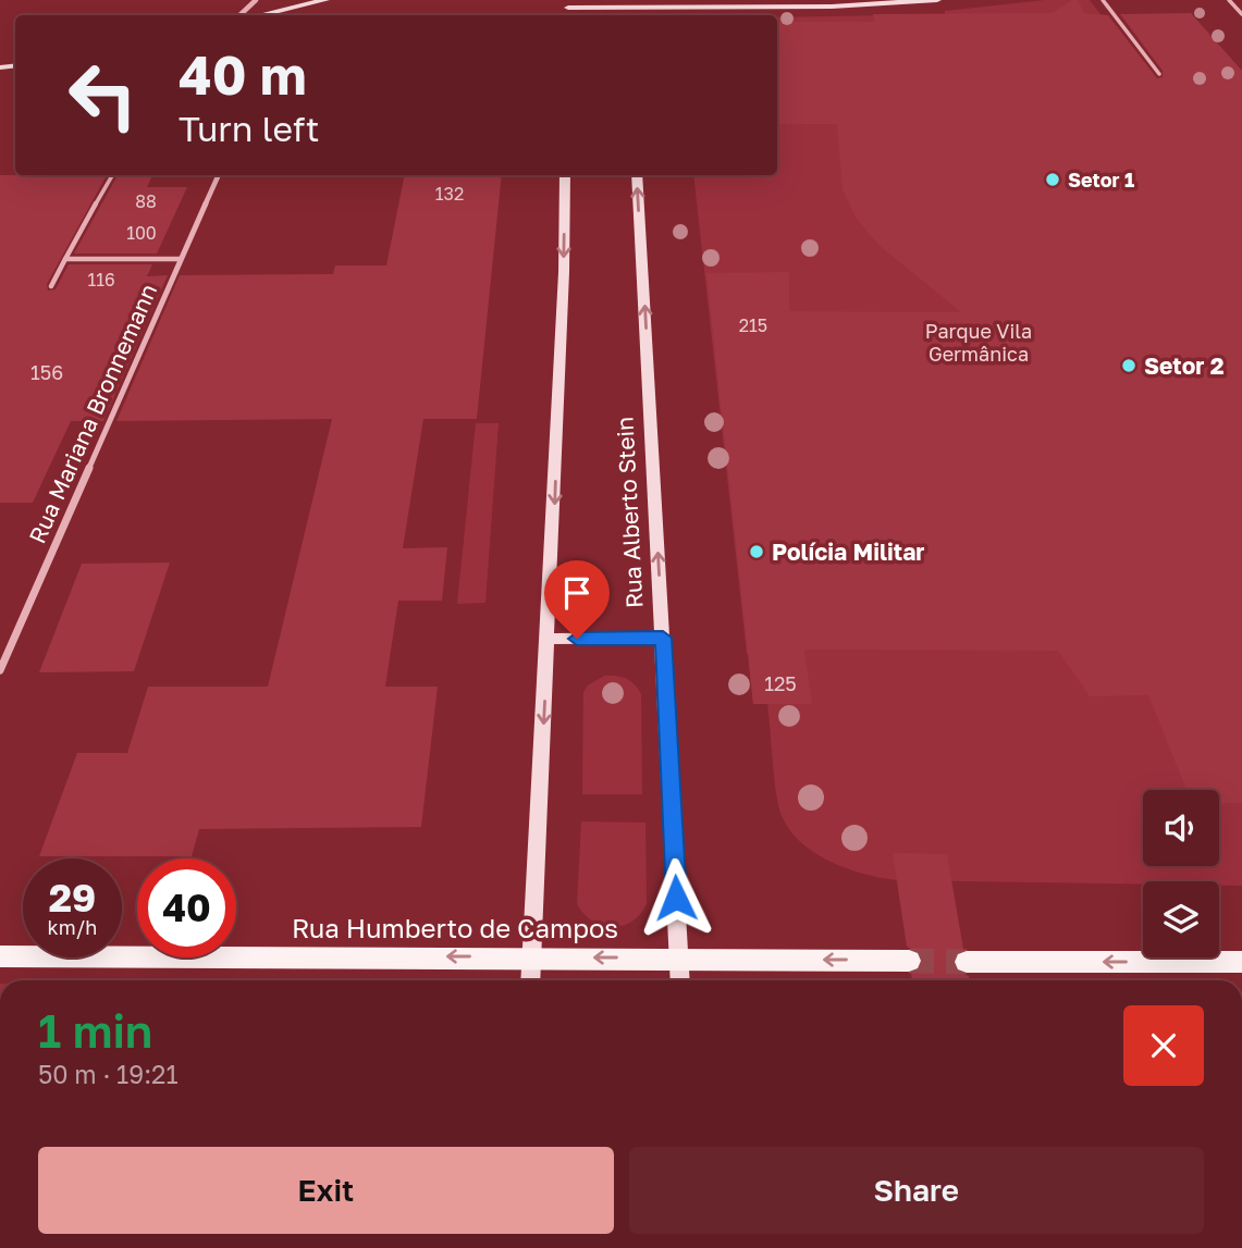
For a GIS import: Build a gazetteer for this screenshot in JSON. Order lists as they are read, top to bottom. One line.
{"streets":{"main road":["Rua Humberto de Campos"],"street":["Rua Mariana Bronnemann","Rua Alberto Stein"]},"crossings":[["Rua Alberto Stein","Rua Humberto de Campos"]],"one_way":["Rua Humberto de Campos"],"parks":["Parque Vila Germânica"],"places":["Setor 1","Setor 2","Polícia Militar"],"house_numbers":["132","88","100","116","215","156","125"],"page":{"turn":["40 m","Turn left"],"speed":"29 km/h","limit":"40","heading":["1 min","50 m · 19:21"],"buttons":["Exit","Share"]}}
